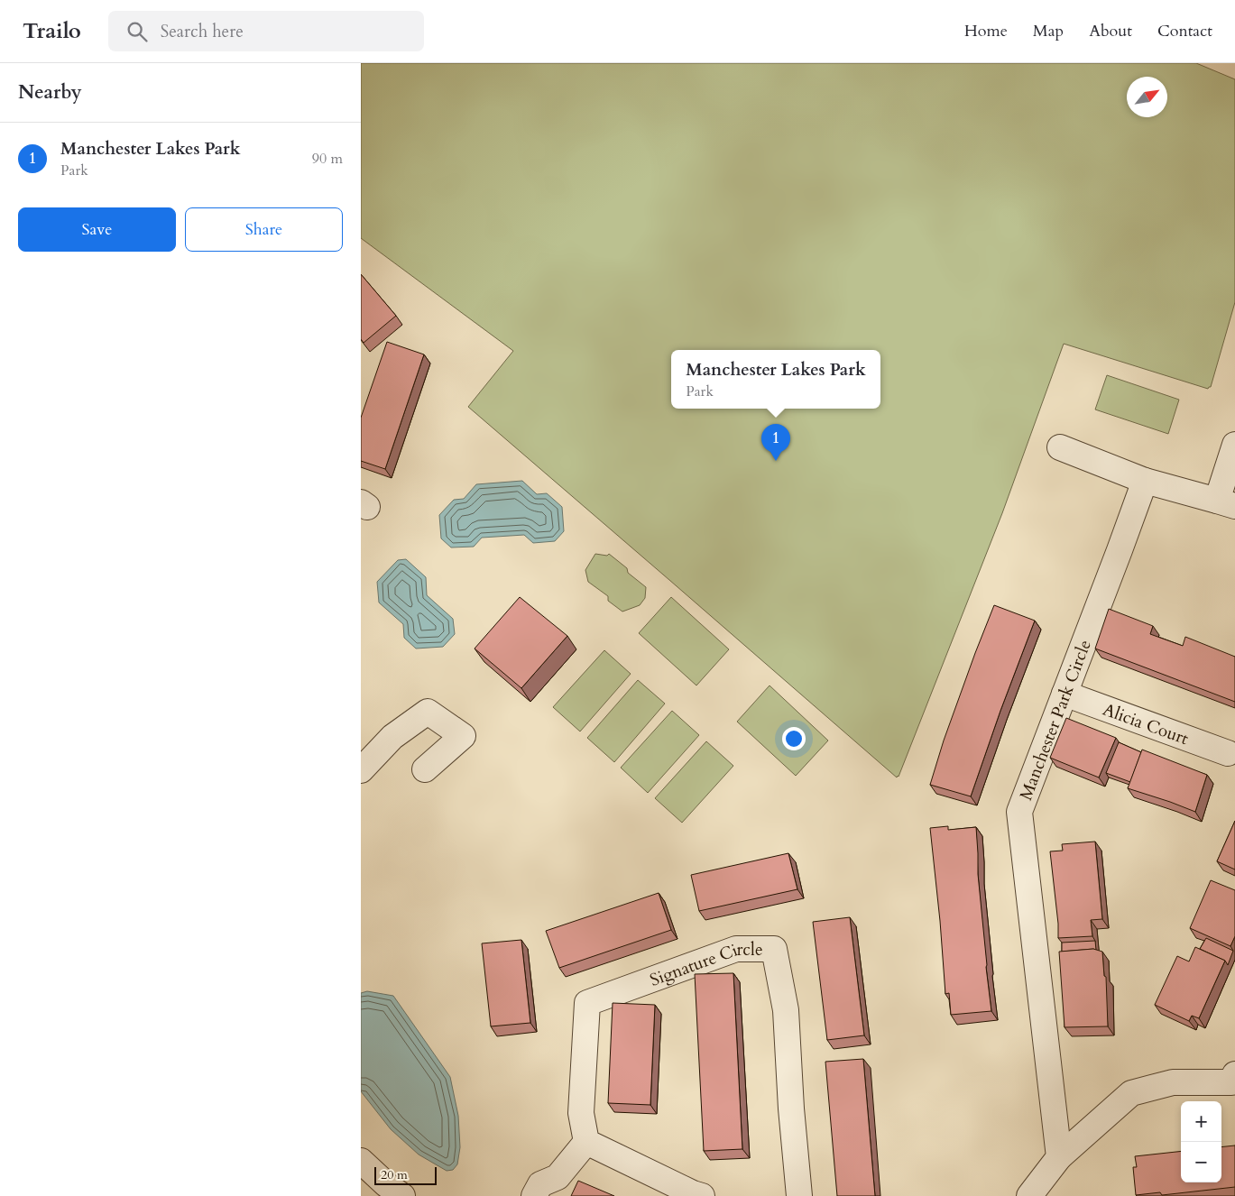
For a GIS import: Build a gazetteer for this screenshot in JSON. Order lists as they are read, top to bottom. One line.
{"streets":{"street":["Manchester Park Circle","Alicia Court","Signature Circle"]},"crossings":[["Manchester Park Circle","Alicia Court"]],"scale_bar":"20 m","north":"top right","page":{"header":"Trailo","search":"Search here","nav":["Home","Map","About","Contact"],"heading":"Nearby","list":[{"mark":"1","name":"Manchester Lakes Park","note":"Park","value":"90 m"}],"buttons":["Save","Share"],"popup":["Manchester Lakes Park","Park"],"pins":"1","map_buttons":["+","−"],"scale":"20 m"}}
